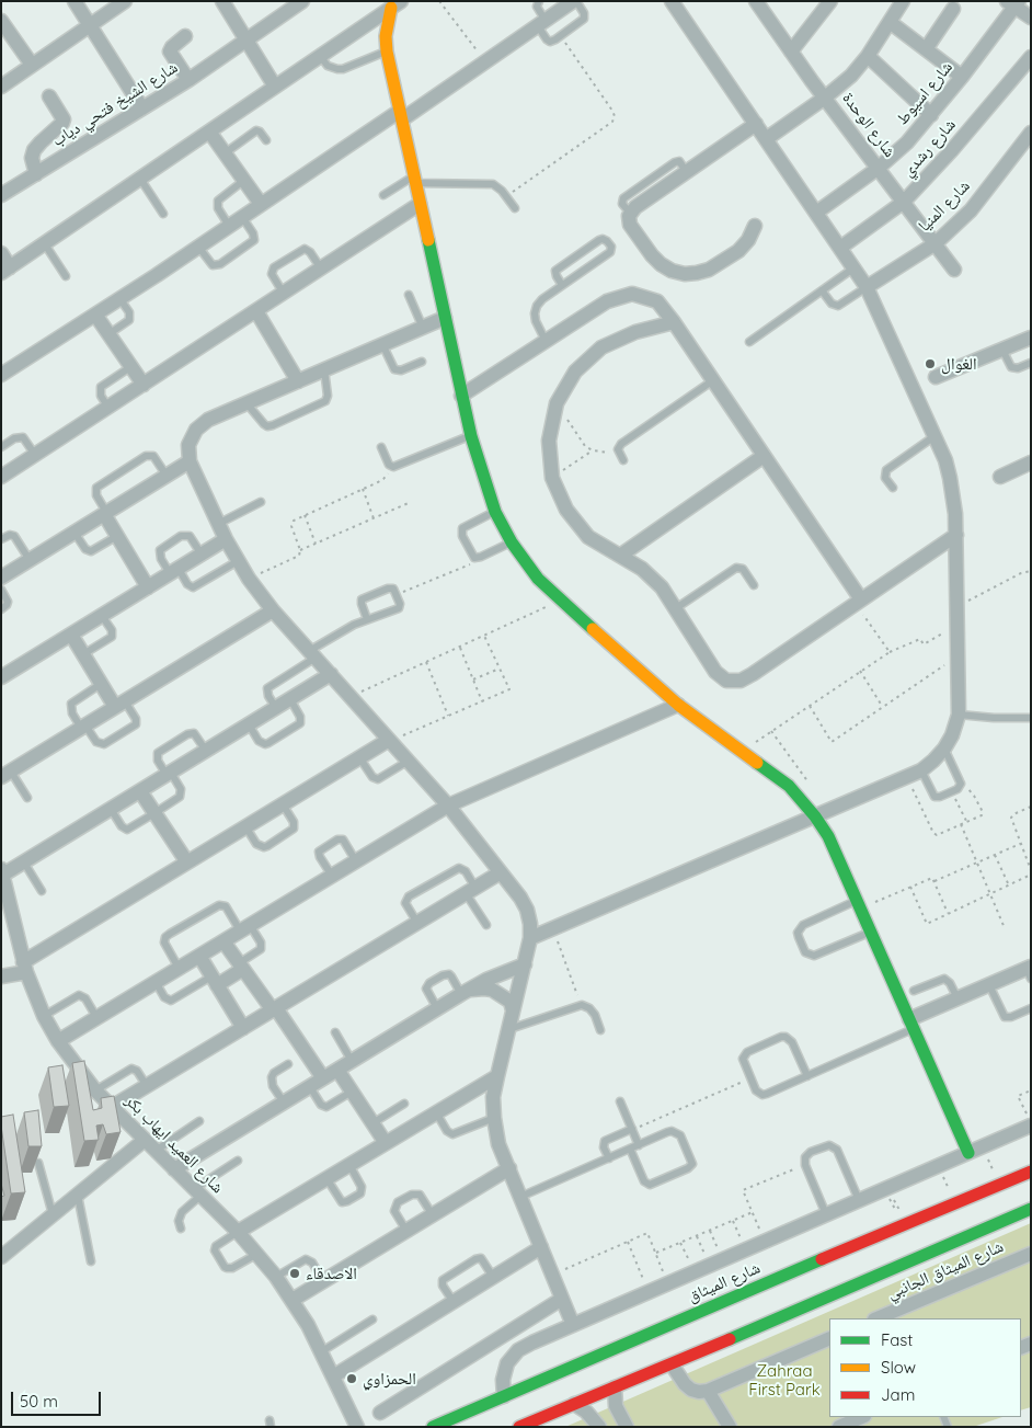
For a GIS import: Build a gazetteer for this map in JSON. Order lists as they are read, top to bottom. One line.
{"streets":{"street":["شارع اسيوط","شارع الشيخ فتحي دياب","شارع الوحدة","شارع رشدي","شارع المنيا","شارع العميد ايهاب بكر","شارع الميثاق الجانبي","شارع الميثاق"]},"crossings":[["شارع اسيوط","شارع الوحدة"],["شارع الوحدة","شارع رشدي"],["شارع الوحدة","شارع المنيا"]],"parks":["Zahraa First Park"],"places":["الغوال","الاصدقاء","الحمزاوي"],"legend":["Fast","Slow","Jam"],"scale_bar":"50 m"}
